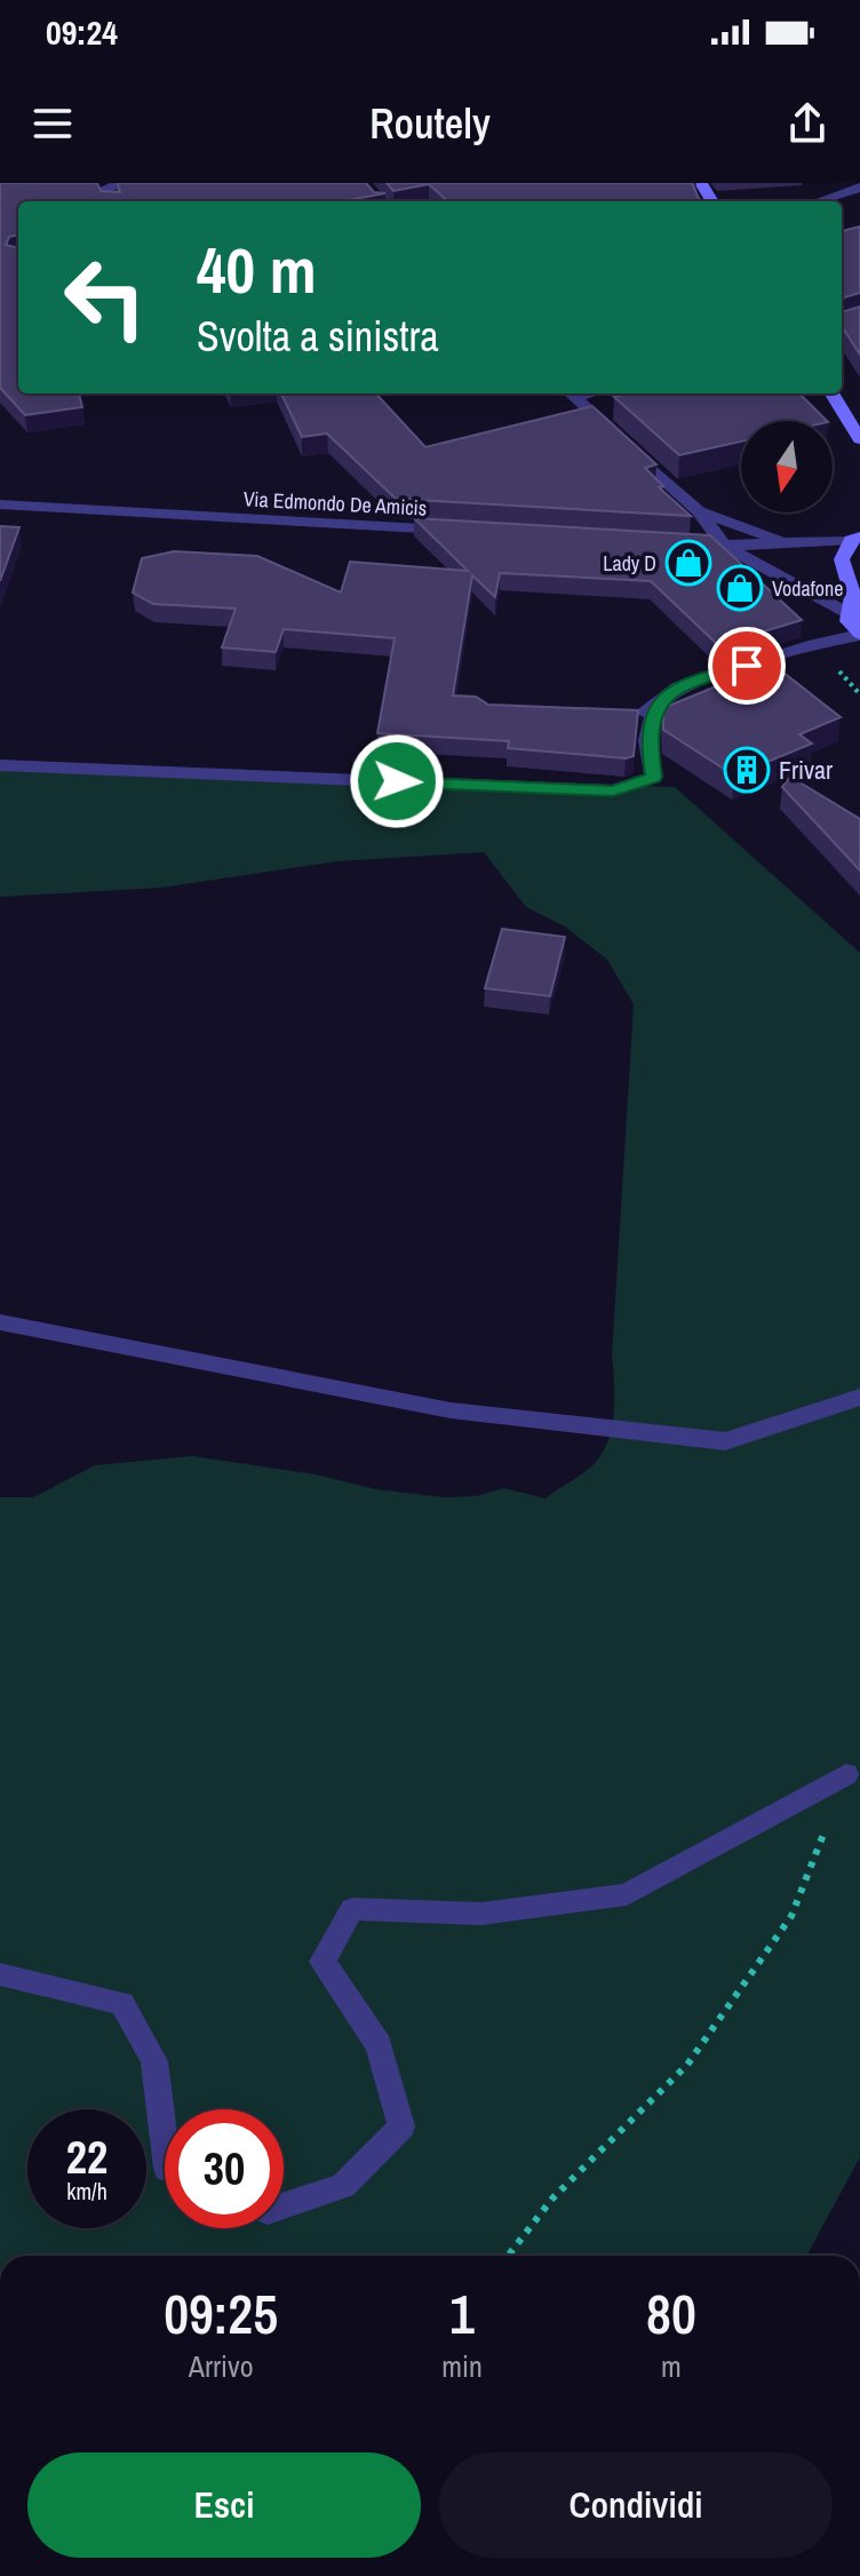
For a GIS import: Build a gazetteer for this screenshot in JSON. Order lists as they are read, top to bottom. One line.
{"streets":{"street":["Via Edmondo De Amicis"]},"places":{"shop":["Lady D","Vodafone"],"building":["Frivar"]},"north":"bottom","page":{"status":"09:24","header":"Routely","turn":["40 m","Svolta a sinistra"],"speed":"22 km/h","limit":"30","eta":["09:25","Arrivo","1","min","80","m"],"buttons":["Esci","Condividi"]}}
